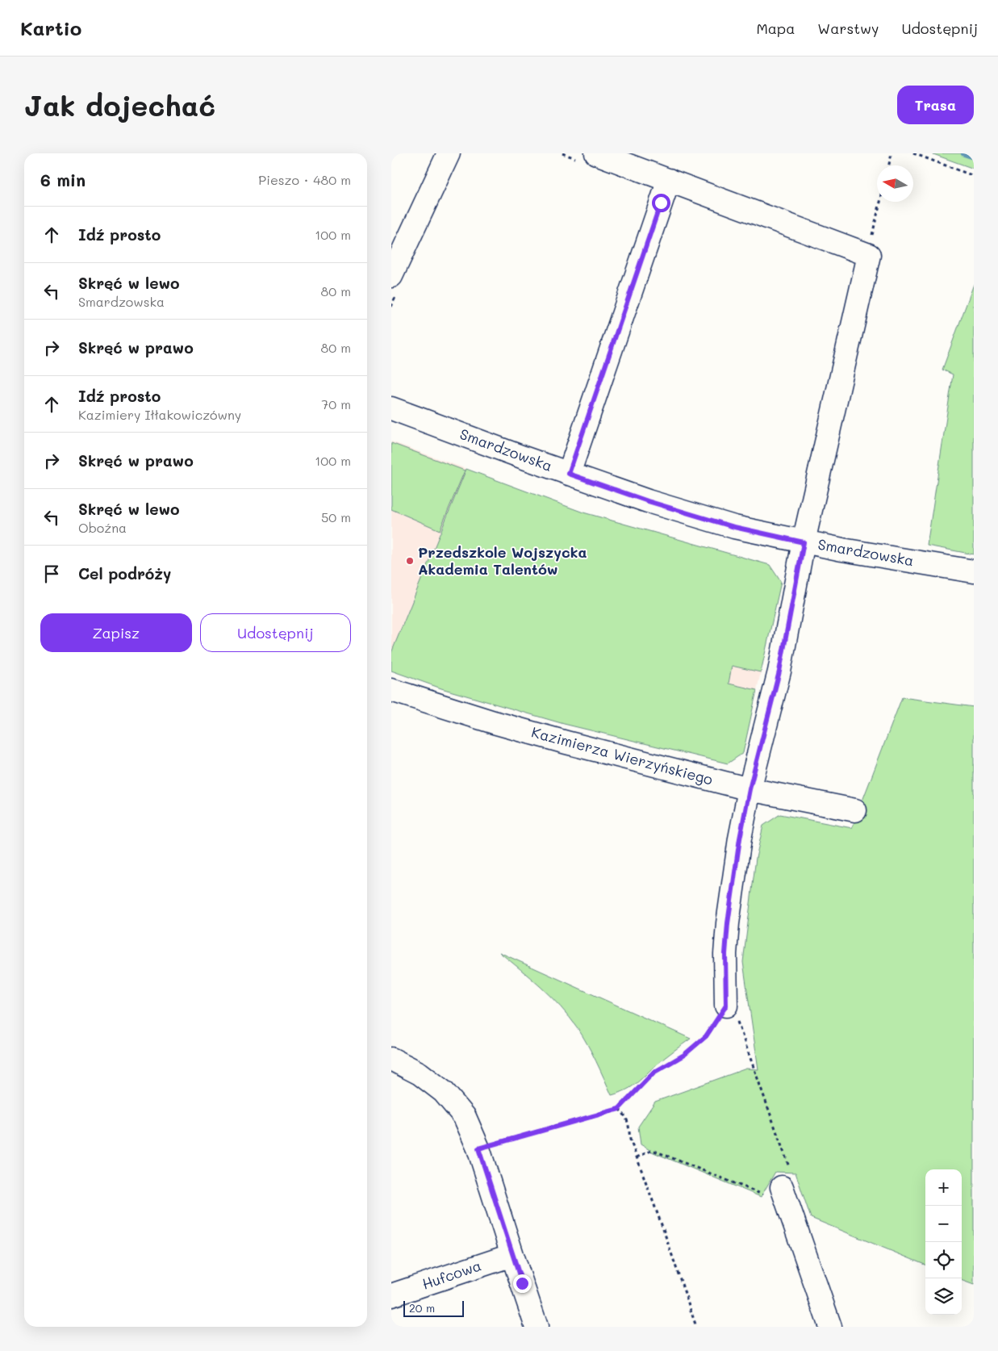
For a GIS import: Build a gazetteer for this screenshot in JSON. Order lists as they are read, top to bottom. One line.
{"streets":{"street":["Smardzowska","Kazimierza Wierzyńskiego","Hufcowa"]},"places":["Przedszkole Wojszycka Akademia Talentów"],"scale_bar":"20 m","north":"left","page":{"header":"Kartio","nav":["Mapa","Warstwy","Udostępnij"],"buttons":["Trasa",["Zapisz","Udostępnij"]],"title":"Jak dojechać","heading":["6 min","Pieszo · 480 m"],"list":[["Idź prosto","100 m"],["Skręć w lewo","Smardzowska","80 m"],["Skręć w prawo","80 m"],["Idź prosto","Kazimiery Iłłakowiczówny","70 m"],["Skręć w prawo","100 m"],["Skręć w lewo","Oboźna","50 m"],"Cel podróży"],"map_buttons":["+","−"],"scale":"20 m"}}
